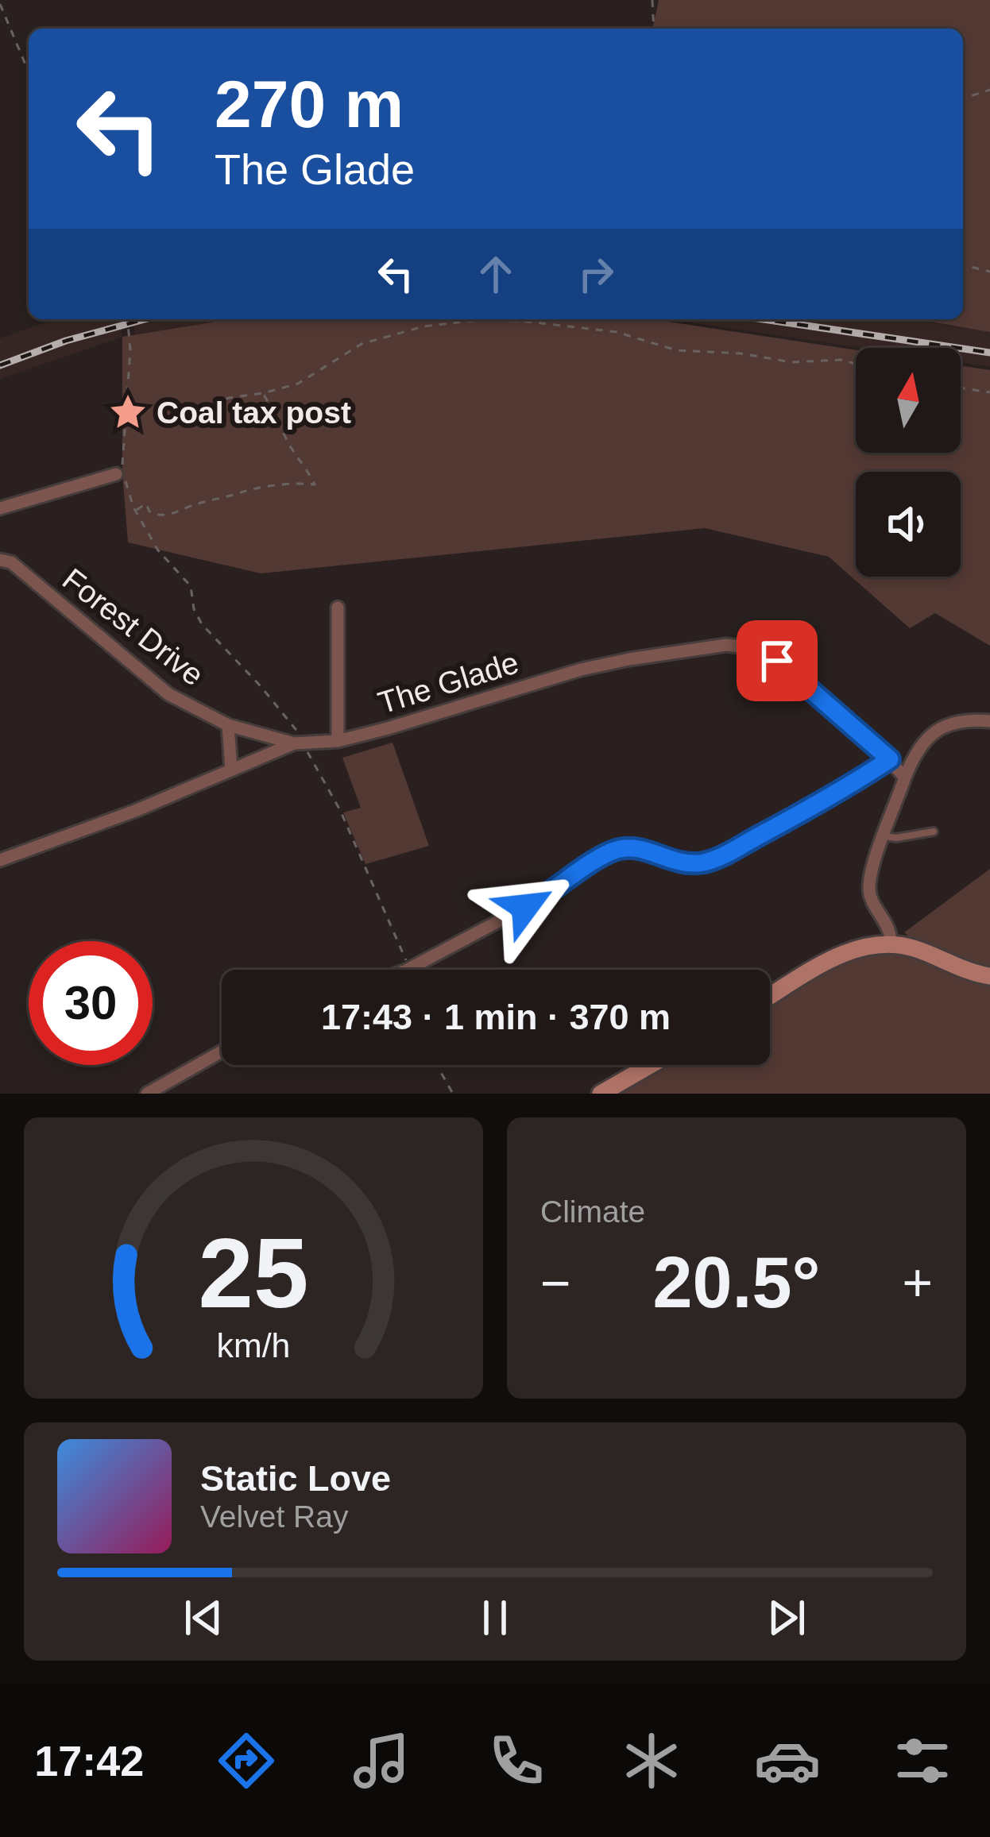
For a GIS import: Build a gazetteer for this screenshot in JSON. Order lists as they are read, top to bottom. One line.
{"streets":{"street":["Forest Drive","The Glade"]},"crossings":[["Forest Drive","The Glade"]],"places":{"place":["Coal tax post"]},"north":"top","page":{"turn":["270 m","The Glade"],"limit":"30","trip":"17:43 · 1 min · 370 m","tile":"Climate","heat":["−","20.5°","+"],"song":["Static Love","Velvet Ray"],"tabs":"17:42","gauge":["25","km/h"]}}
